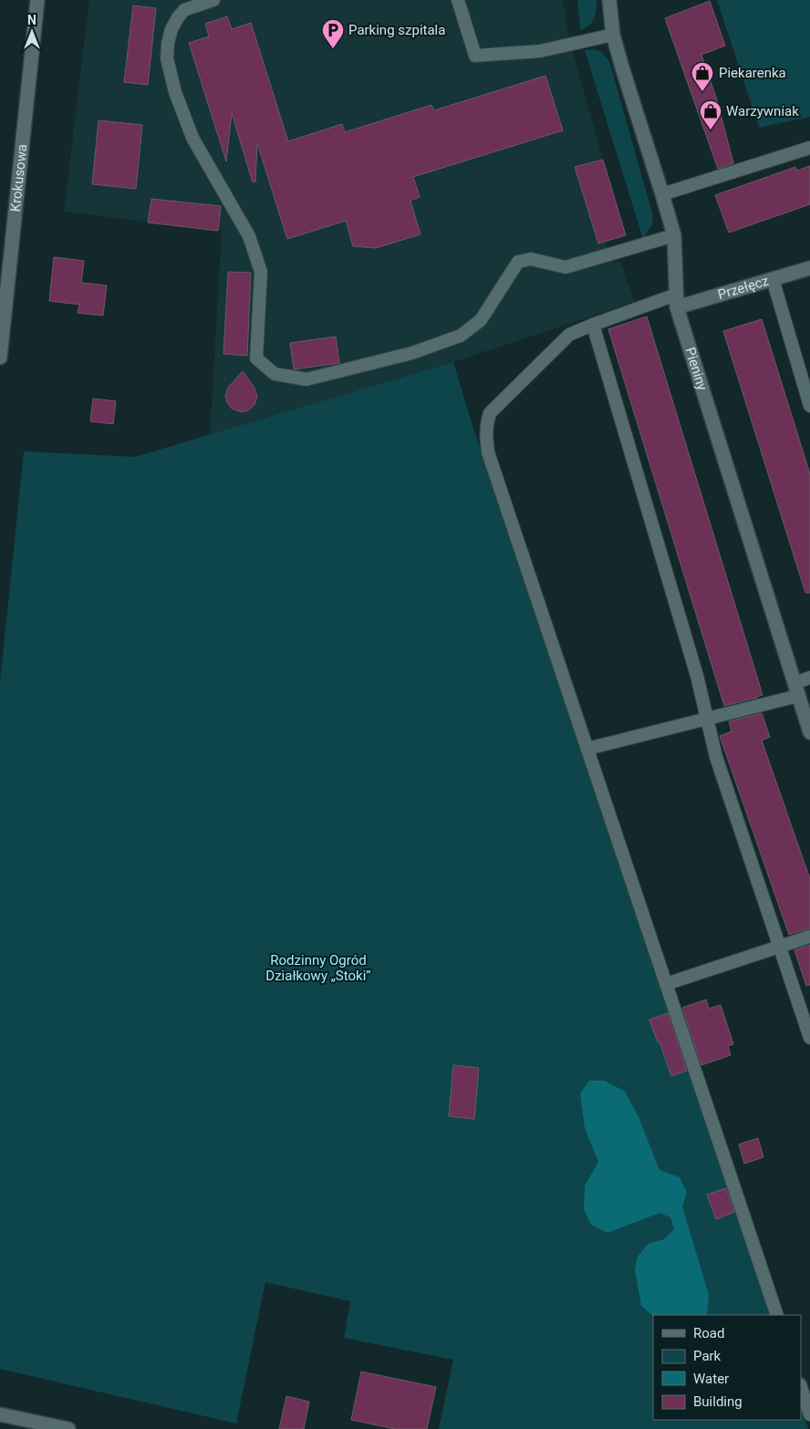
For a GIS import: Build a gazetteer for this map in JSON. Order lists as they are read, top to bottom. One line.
{"streets":{"street":["Krokusowa","Przełęcz","Pieniny"]},"crossings":[["Przełęcz","Pieniny"]],"parks":["Rodzinny Ogród Działkowy „Stoki”"],"places":{"parking":["Parking szpitala"],"shop":["Piekarenka","Warzywniak"]},"legend":["Road","Park","Water","Building"],"north":"top"}
